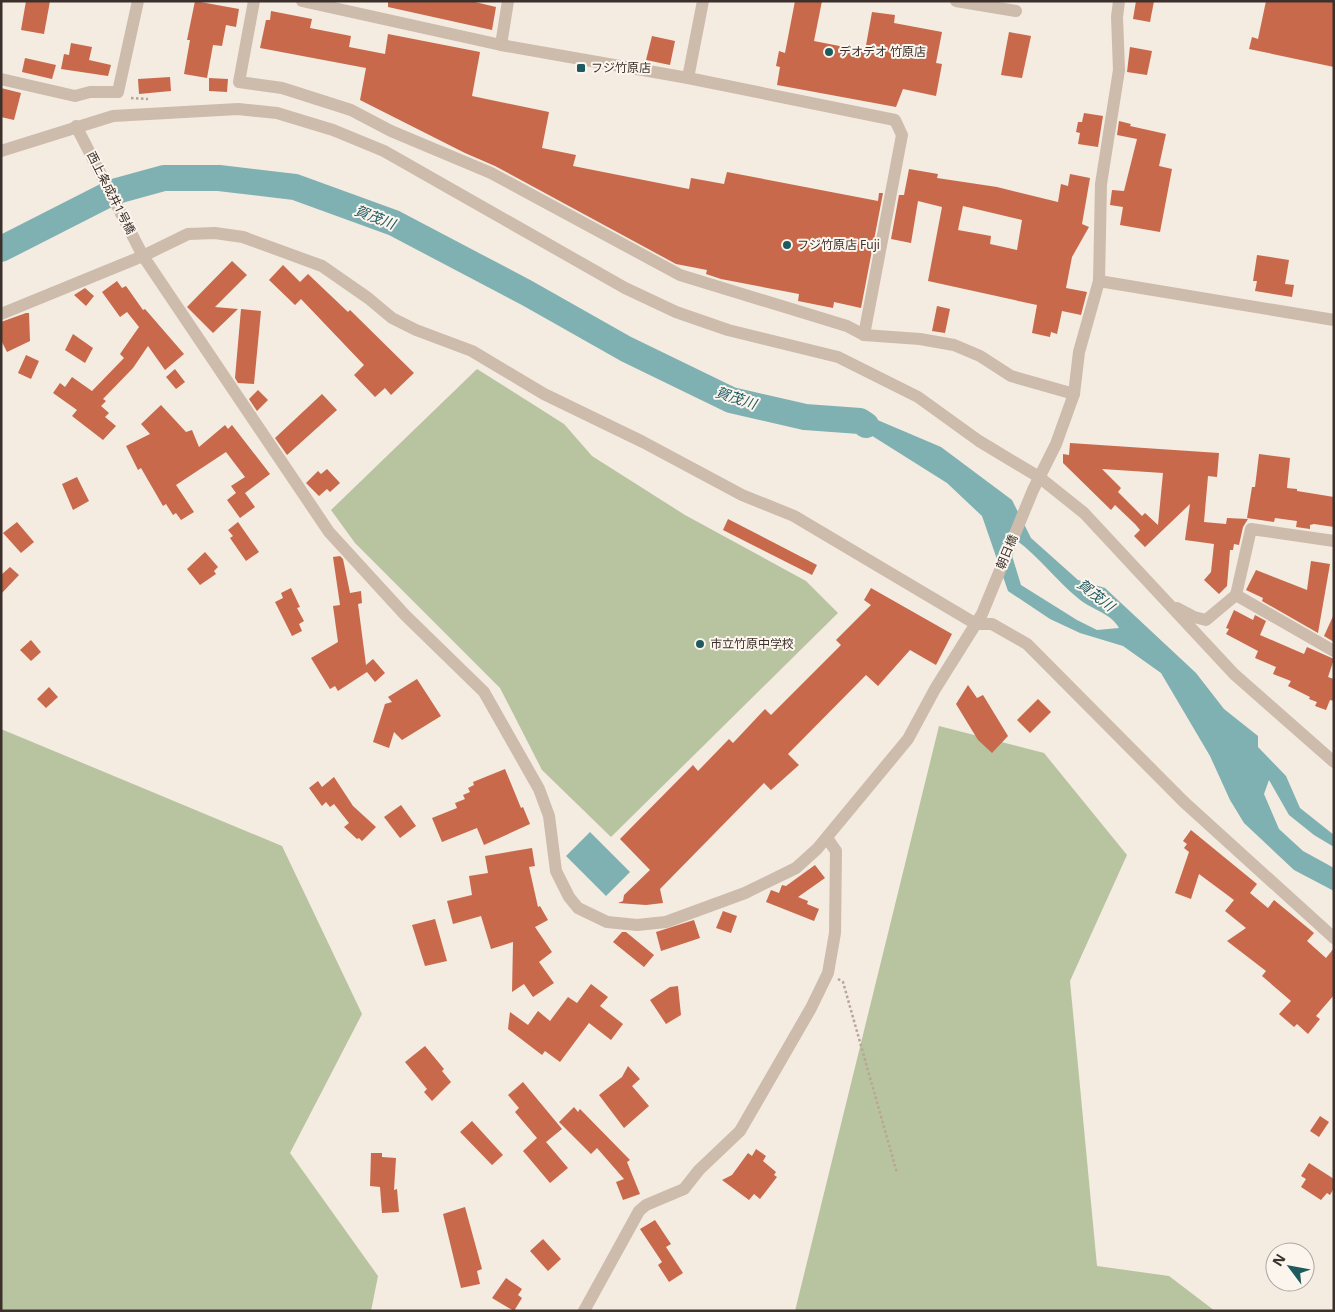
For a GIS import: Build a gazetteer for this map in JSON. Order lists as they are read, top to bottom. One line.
{"streets":{"street":["西上条成井1号橋","朝日橋"]},"crossings":[["西上条成井1号橋","朝日橋"]],"water":["賀茂川"],"places":{"other":["デオデオ 竹原店","フジ竹原店 Fuji","市立竹原中学校"],"transit":["フジ竹原店"]},"north":"top left"}
